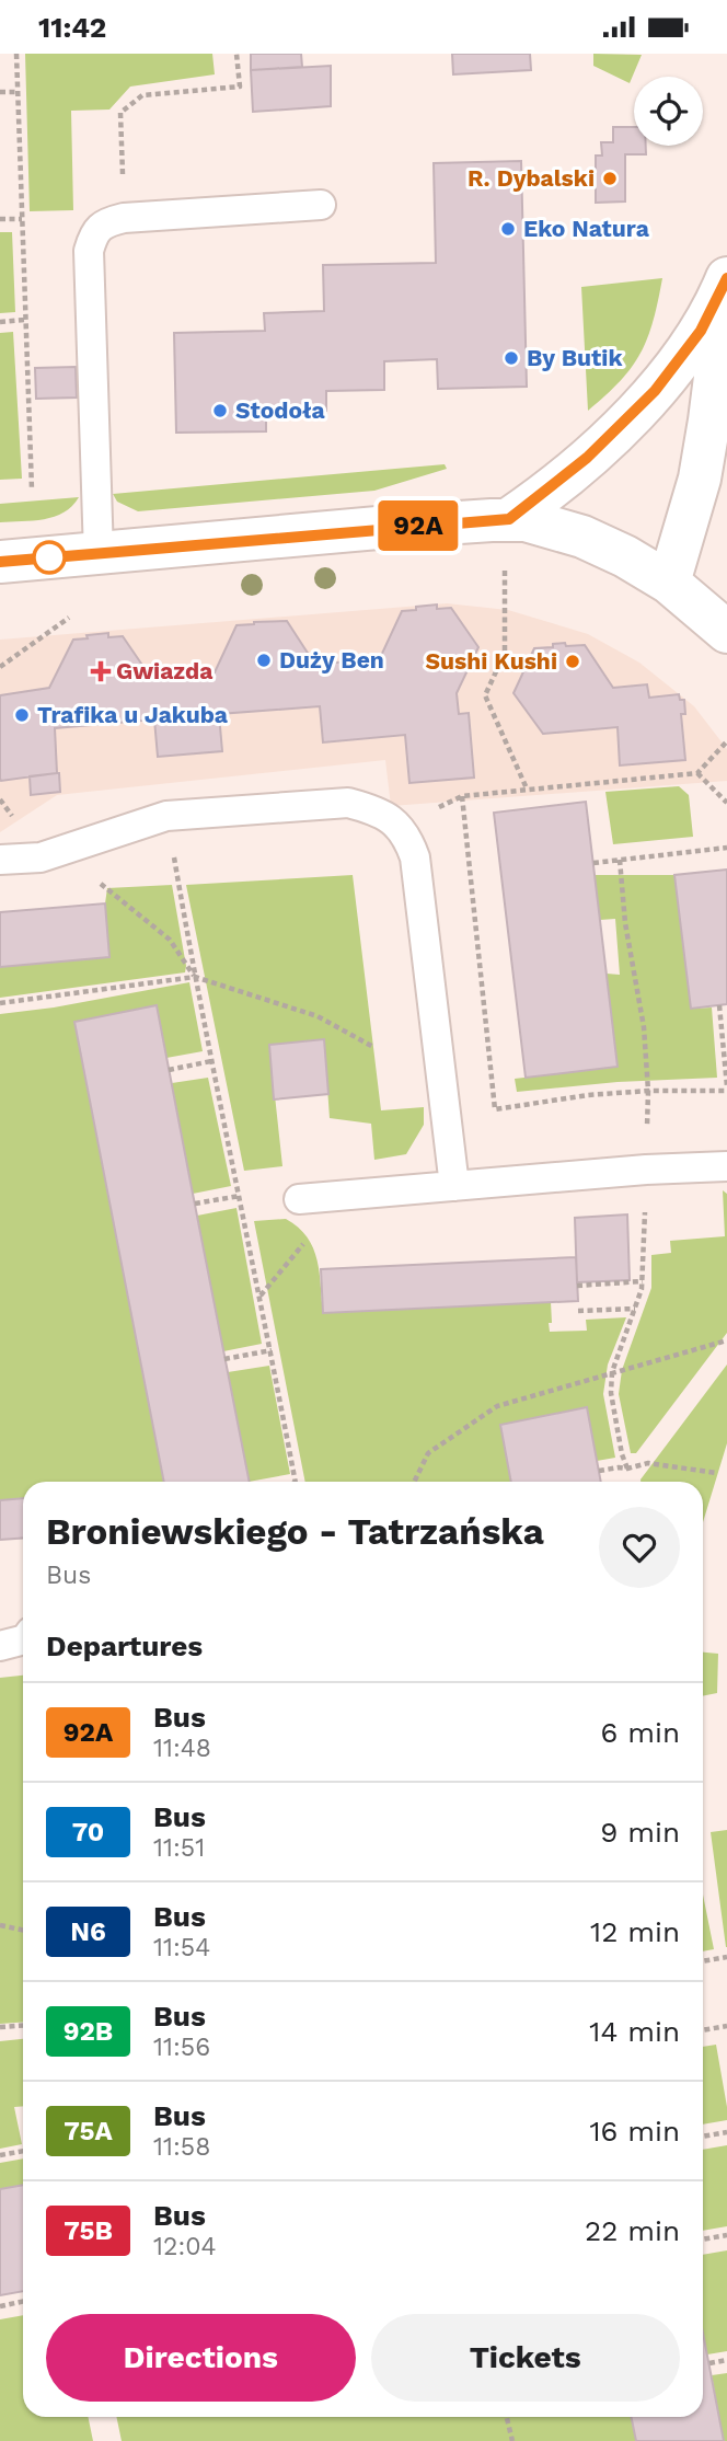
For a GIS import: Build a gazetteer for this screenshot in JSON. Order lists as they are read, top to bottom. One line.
{"places":{"other":["R. Dybalski","Eko Natura","By Butik","Stodoła","Duży Ben","Sushi Kushi","Trafika u Jakuba"],"health":["Gwiazda"]},"lines":["bus line 92A"],"page":{"status":"11:42","on_map":"92A","heading":[["Broniewskiego - Tatrzańska","Bus"],"Departures"],"list":[{"mark":"92A","name":"Bus","note":"11:48","value":"6 min"},{"mark":"70","name":"Bus","note":"11:51","value":"9 min"},{"mark":"N6","name":"Bus","note":"11:54","value":"12 min"},{"mark":"92B","name":"Bus","note":"11:56","value":"14 min"},{"mark":"75A","name":"Bus","note":"11:58","value":"16 min"},{"mark":"75B","name":"Bus","note":"12:04","value":"22 min"}],"buttons":["Directions","Tickets"]}}
